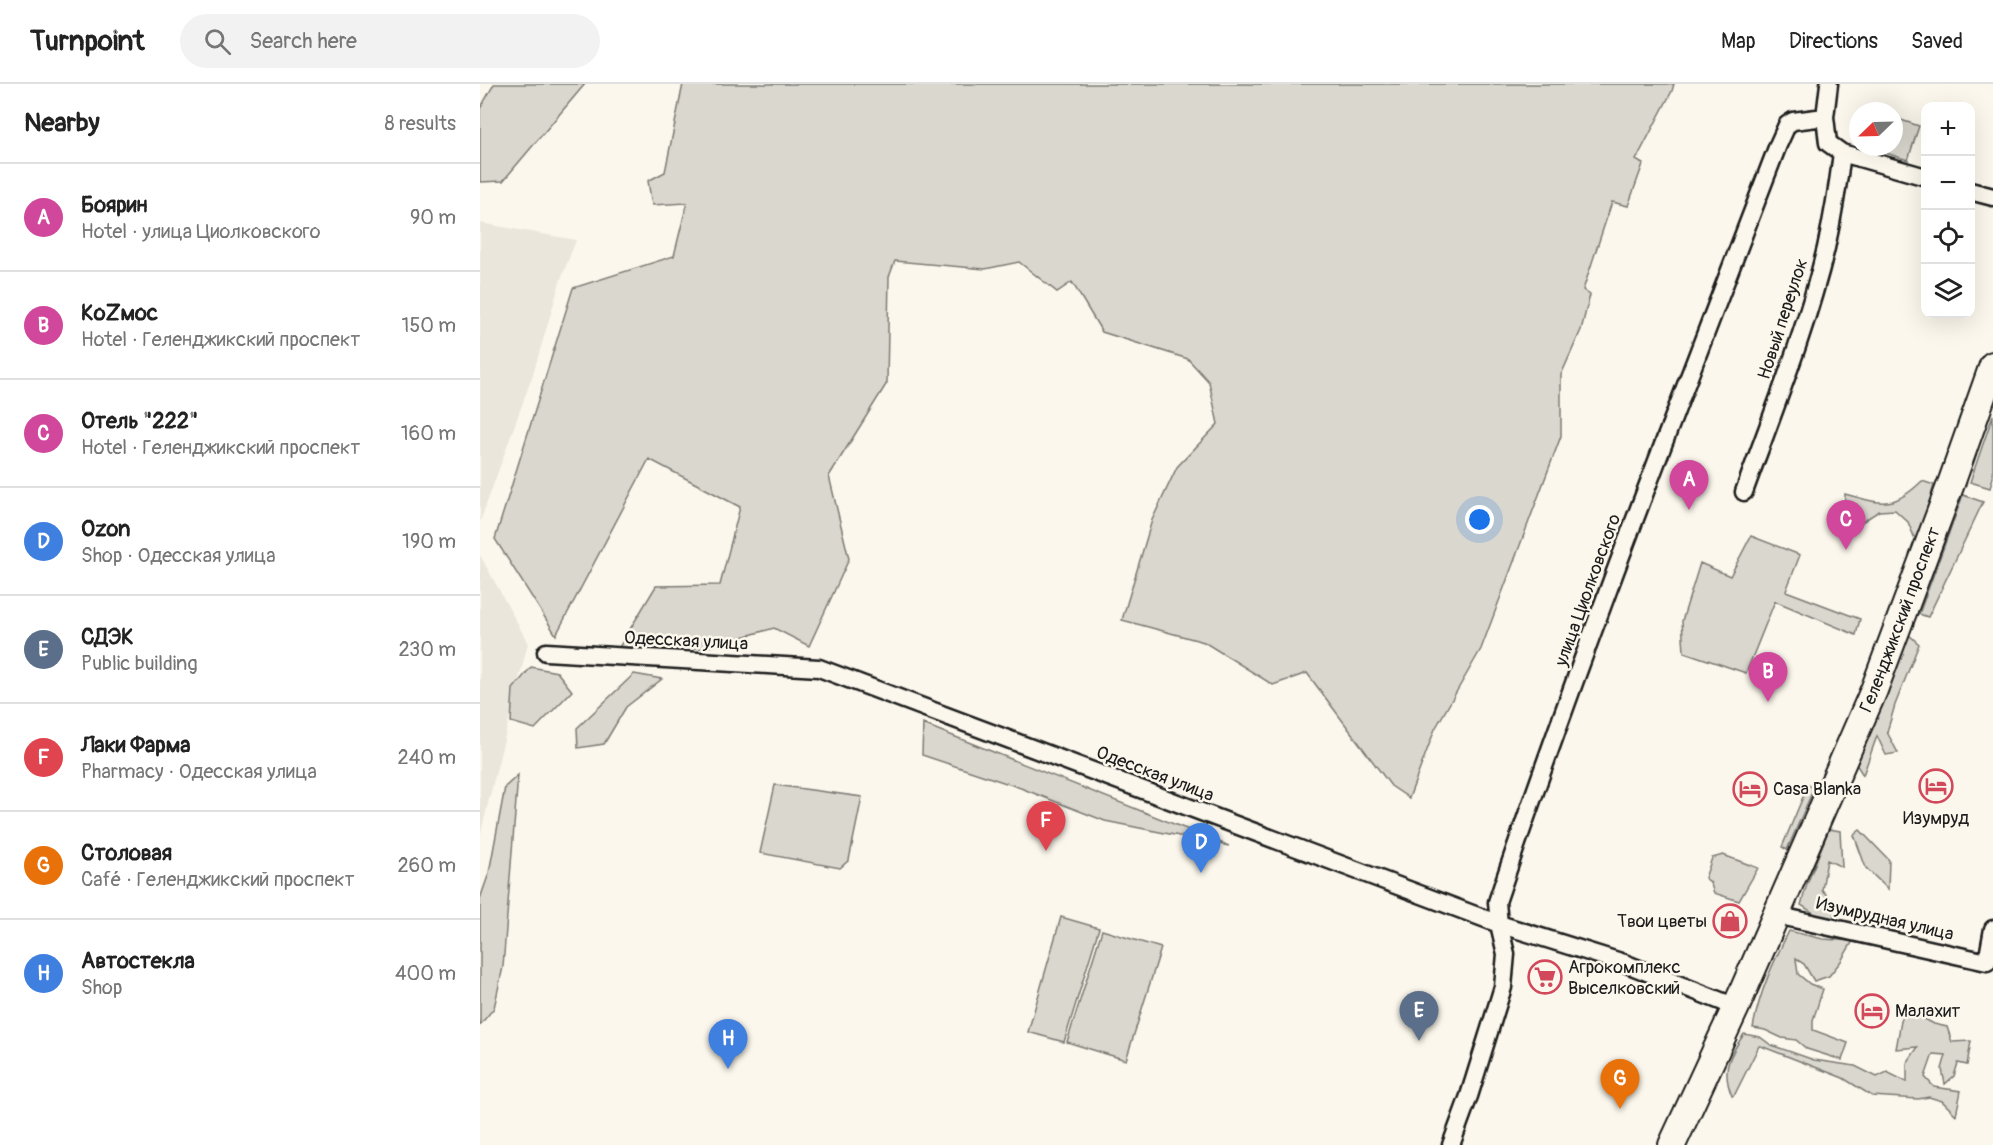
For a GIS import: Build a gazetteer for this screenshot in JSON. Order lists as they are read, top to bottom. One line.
{"streets":{"main road":["Геленджикский проспект"],"street":["Новый переулок","улица Циолковского","Одесская улица","Изумрудная улица"]},"crossings":[["улица Циолковского","Одесская улица"],["Геленджикский проспект","Изумрудная улица"]],"places":{"hotel":["Изумруд","Casa Blanka","Малахит"],"shop":["Твои цветы"],"supermarket":["Агрокомплекс Выселковский"]},"north":"bottom left","page":{"header":"Turnpoint","search":"Search here","nav":["Map","Directions","Saved"],"heading":["Nearby","8 results"],"map_buttons":["+","−"],"list":[{"mark":"A","name":"Боярин","note":"Hotel · улица Циолковского","value":"90 m"},{"mark":"B","name":"КоZмос","note":"Hotel · Геленджикский проспект","value":"150 m"},{"mark":"C","name":"Отель \"222\"","note":"Hotel · Геленджикский проспект","value":"160 m"},{"mark":"D","name":"Ozon","note":"Shop · Одесская улица","value":"190 m"},{"mark":"E","name":"СДЭК","note":"Public building","value":"230 m"},{"mark":"F","name":"Лаки Фарма","note":"Pharmacy · Одесская улица","value":"240 m"},{"mark":"G","name":"Столовая","note":"Café · Геленджикский проспект","value":"260 m"},{"mark":"H","name":"Автостекла","note":"Shop","value":"400 m"}],"pins":["A","C","B","F","D","E","H","G"]}}
